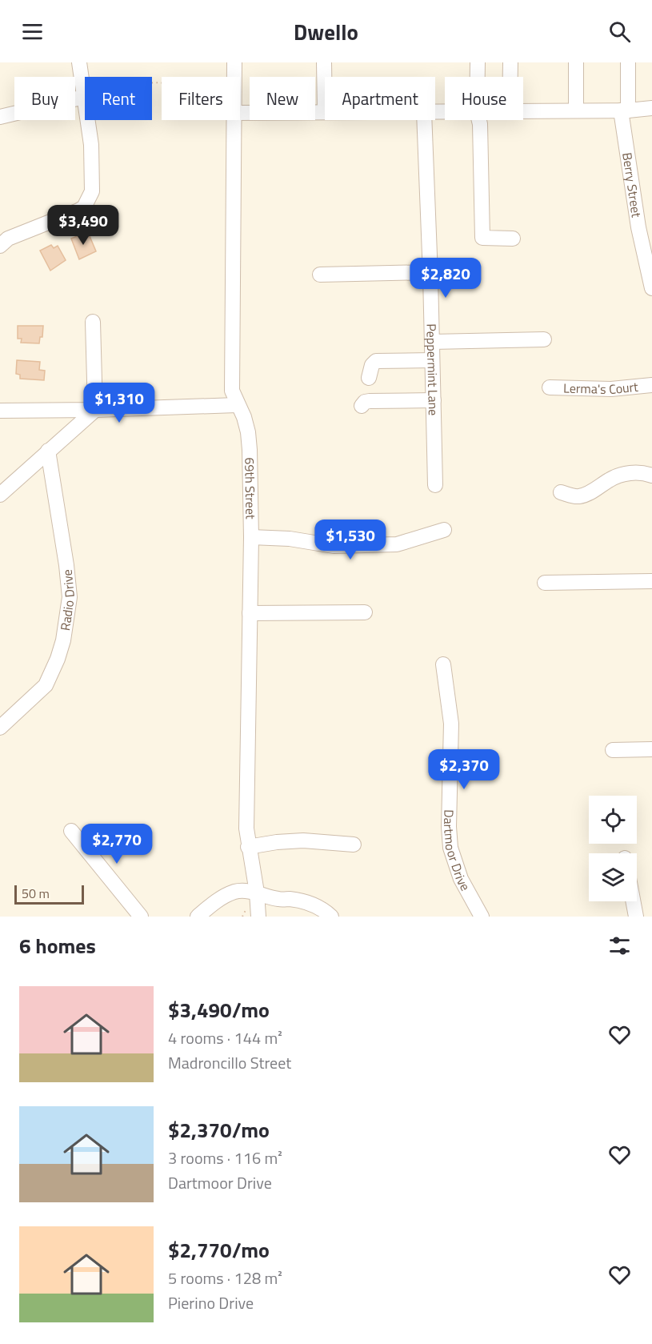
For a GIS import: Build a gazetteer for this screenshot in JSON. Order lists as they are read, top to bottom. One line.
{"streets":{"street":["Berry Street","Peppermint Lane","Lerma's Court","69th Street","Radio Drive","Dartmoor Drive"]},"scale_bar":"50 m","page":{"header":"Dwello","chip":["Buy","Rent","Filters","New","Apartment","House"],"price":["$3,490","$2,820","$1,310","$1,530","$2,370","$2,770"],"scale":"50 m","heading":"6 homes","list":[{"name":"$3,490/mo","note":"4 rooms · 144 m² · Madroncillo Street"},{"name":"$2,370/mo","note":"3 rooms · 116 m² · Dartmoor Drive"},{"name":"$2,770/mo","note":"5 rooms · 128 m² · Pierino Drive"}]}}
